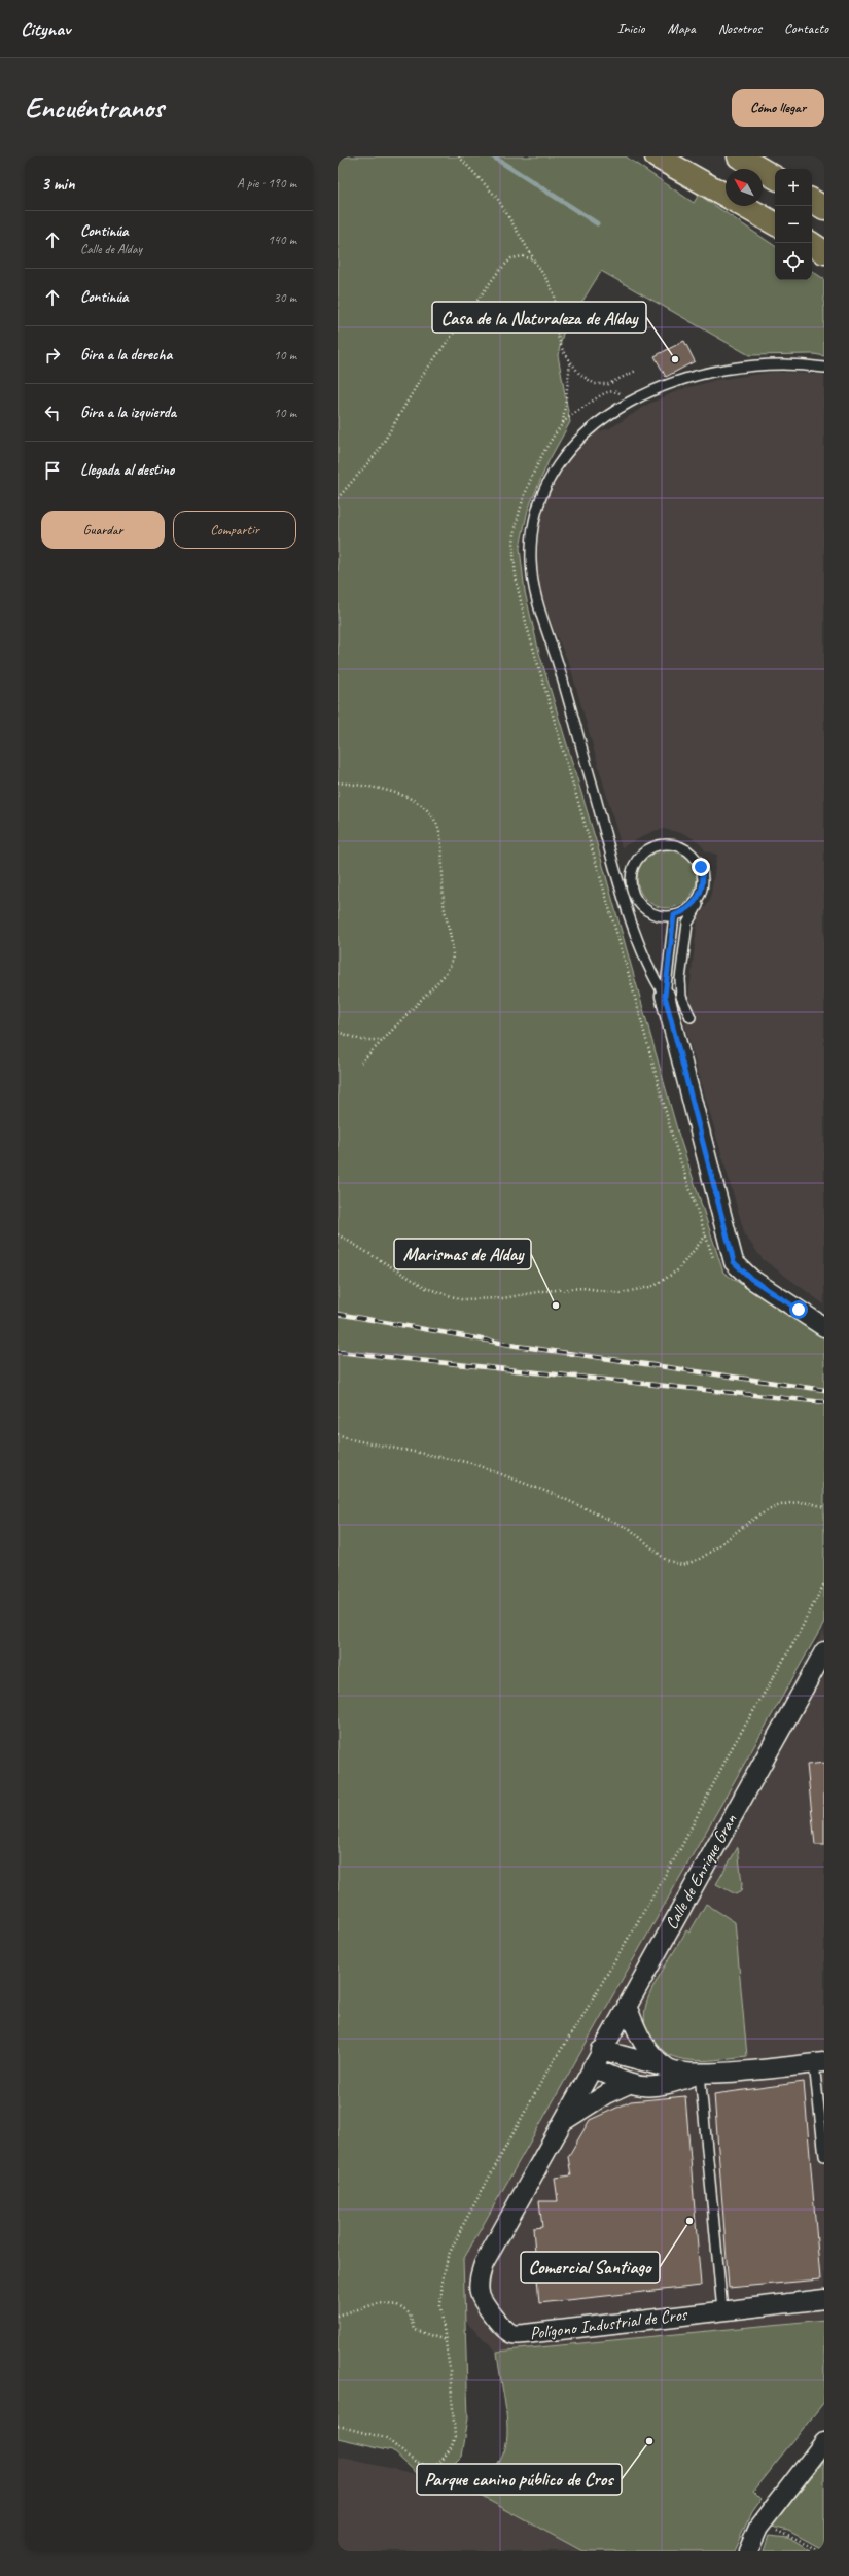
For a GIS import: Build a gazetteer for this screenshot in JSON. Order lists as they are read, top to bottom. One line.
{"streets":{"street":["Calle de Enrique Gran","Polígono Industrial de Cros"]},"crossings":[["Calle de Enrique Gran","Polígono Industrial de Cros"]],"places":["Casa de la Naturaleza de Alday","Marismas de Alday","Comercial Santiago","Parque canino público de Cros"],"north":"top left","page":{"header":"Citynav","nav":["Inicio","Mapa","Nosotros","Contacto"],"buttons":["Cómo llegar",["Guardar","Compartir"]],"title":"Encuéntranos","heading":["3 min","A pie · 190 m"],"map_buttons":["+","−"],"list":[["Continúa","Calle de Alday","140 m"],["Continúa","30 m"],["Gira a la derecha","10 m"],["Gira a la izquierda","10 m"],"Llegada al destino"]}}
